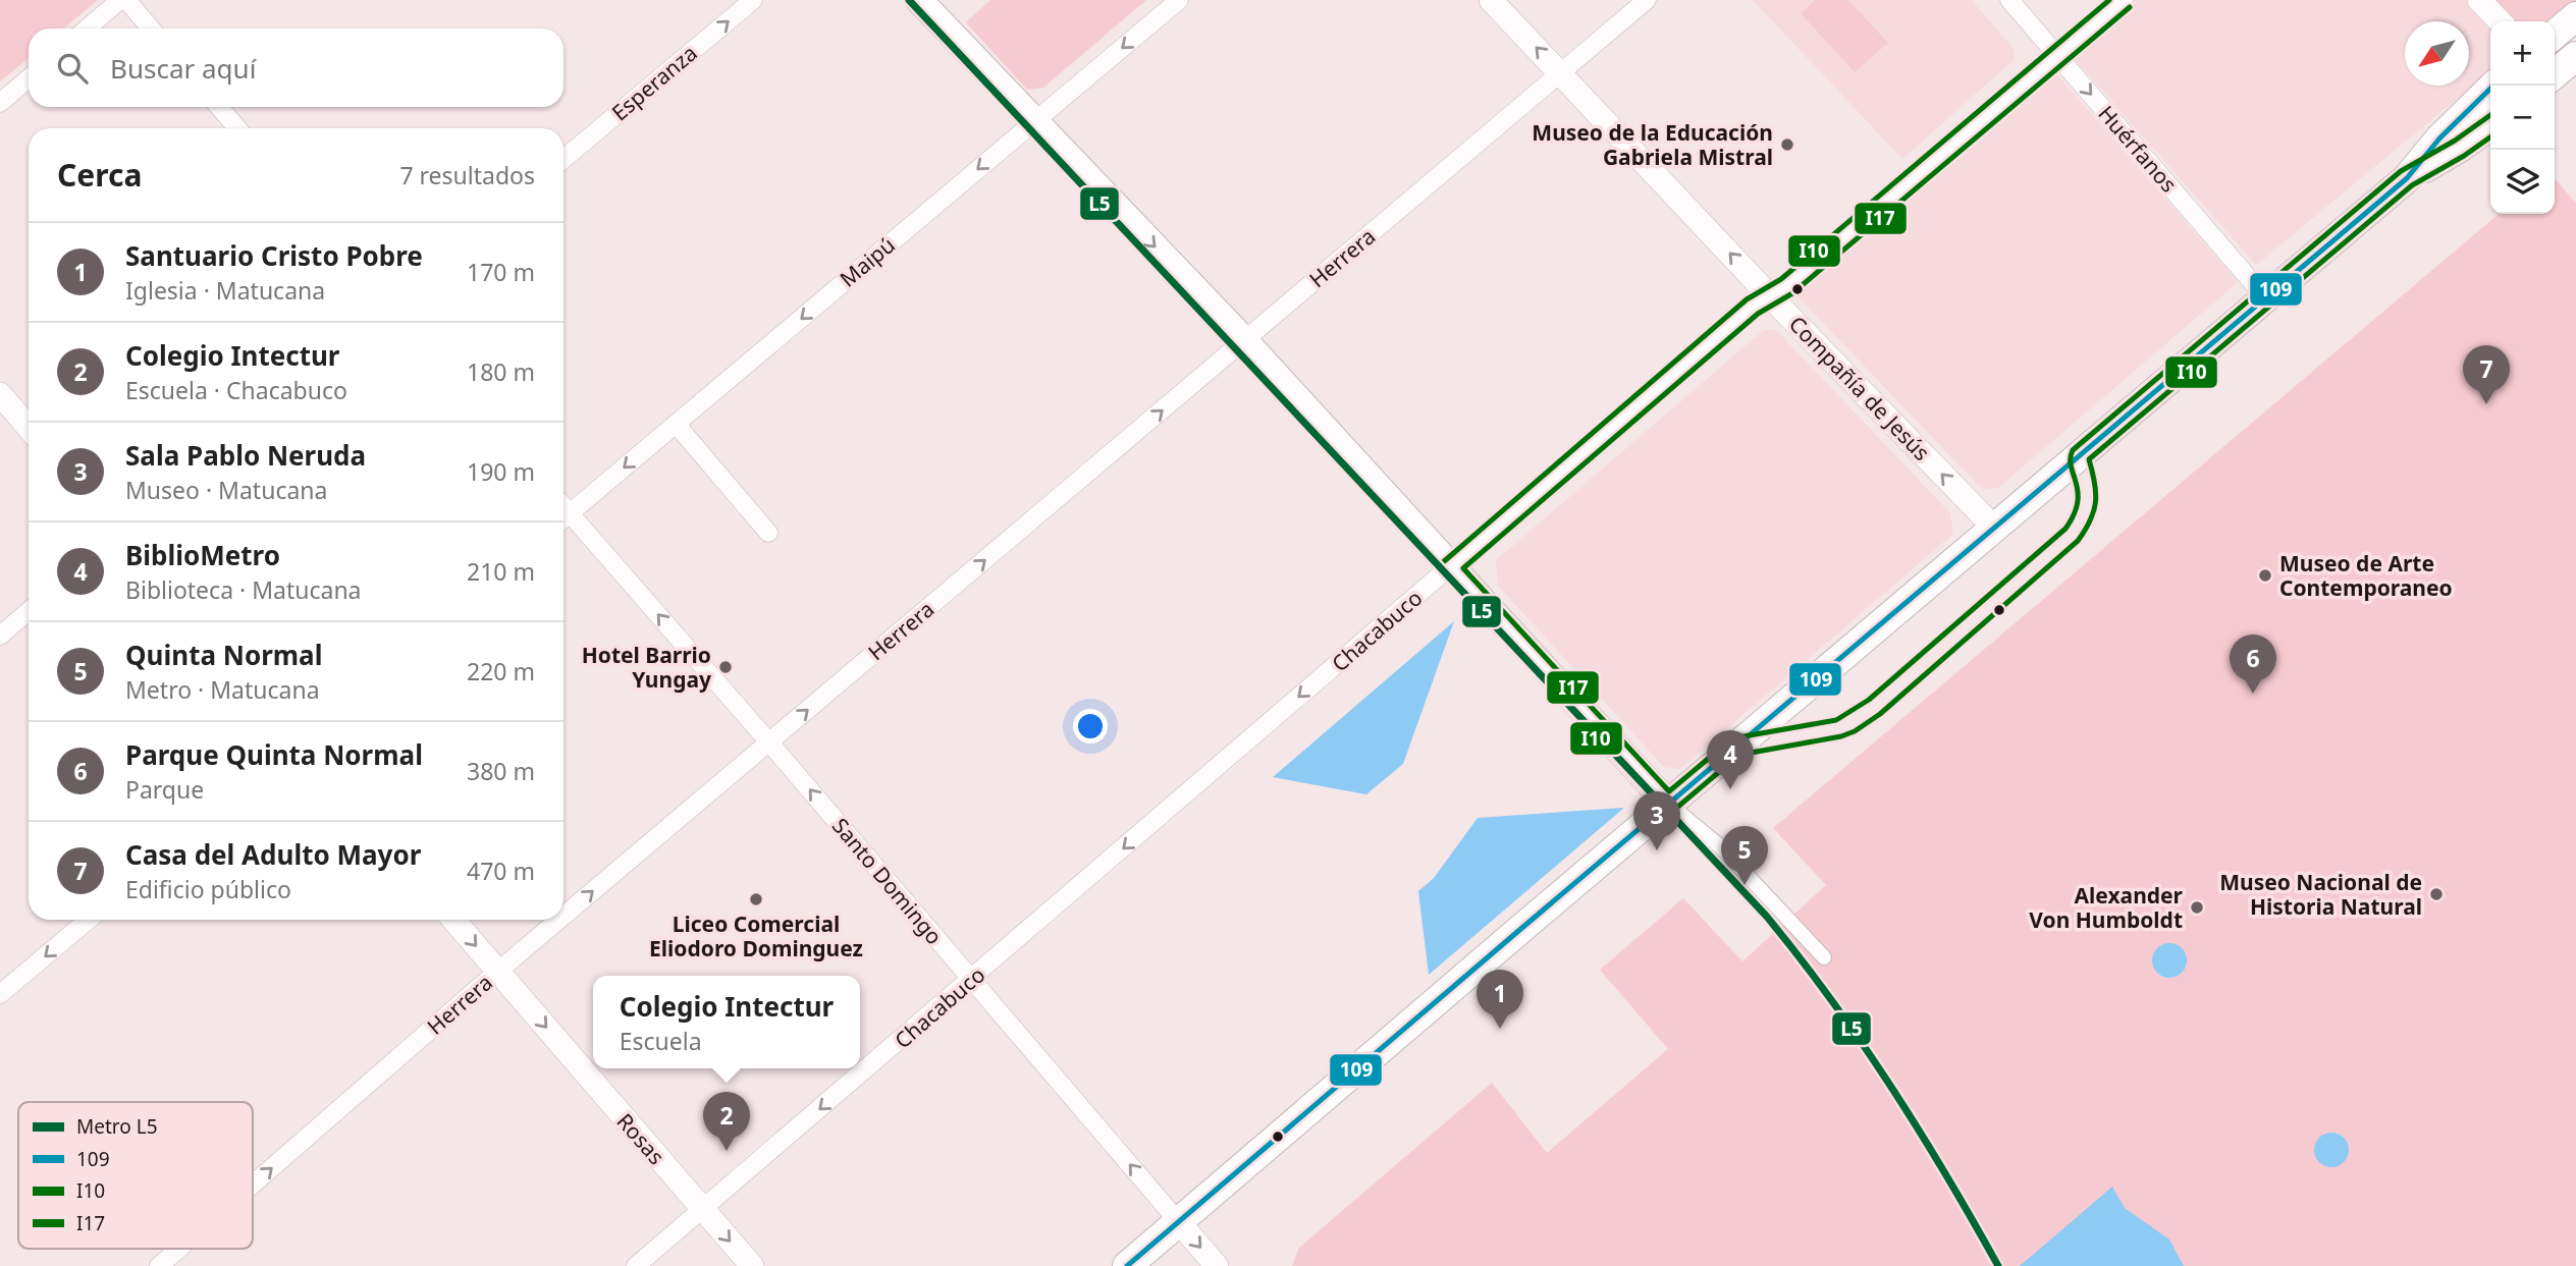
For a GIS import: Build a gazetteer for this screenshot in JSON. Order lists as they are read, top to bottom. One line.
{"streets":{"street":["Esperanza","Huérfanos","Herrera","Maipú","Compañía de Jesús","Chacabuco","Santo Domingo","Rosas"]},"crossings":[["Huérfanos","Chacabuco"],["Herrera","Compañía de Jesús"],["Herrera","Santo Domingo"],["Herrera","Rosas"],["Maipú","Santo Domingo"],["Compañía de Jesús","Chacabuco"],["Chacabuco","Santo Domingo"],["Chacabuco","Rosas"]],"one_way":["Esperanza","Huérfanos","Herrera","Maipú","Compañía de Jesús","Chacabuco","Santo Domingo","Rosas"],"places":["Museo de la Educación Gabriela Mistral","Museo de Arte Contemporaneo","Hotel Barrio Yungay","Museo Nacional de Historia Natural","Liceo Comercial Eliodoro Dominguez","Alexander Von Humboldt"],"lines":["metro line L5","transit line I10","transit line I17","transit line 109"],"legend":["Metro L5","109","I10","I17"],"north":"bottom left","page":{"map_buttons":["+","−"],"search":"Buscar aquí","heading":["Cerca","7 resultados"],"list":[{"mark":"1","name":"Santuario Cristo Pobre","note":"Iglesia · Matucana","value":"170 m"},{"mark":"2","name":"Colegio Intectur","note":"Escuela · Chacabuco","value":"180 m"},{"mark":"3","name":"Sala Pablo Neruda","note":"Museo · Matucana","value":"190 m"},{"mark":"4","name":"BiblioMetro","note":"Biblioteca · Matucana","value":"210 m"},{"mark":"5","name":"Quinta Normal","note":"Metro · Matucana","value":"220 m"},{"mark":"6","name":"Parque Quinta Normal","note":"Parque","value":"380 m"},{"mark":"7","name":"Casa del Adulto Mayor","note":"Edificio público","value":"470 m"}],"pins":["7","6","4","3","5","1","2"],"popup":["Colegio Intectur","Escuela"]}}
